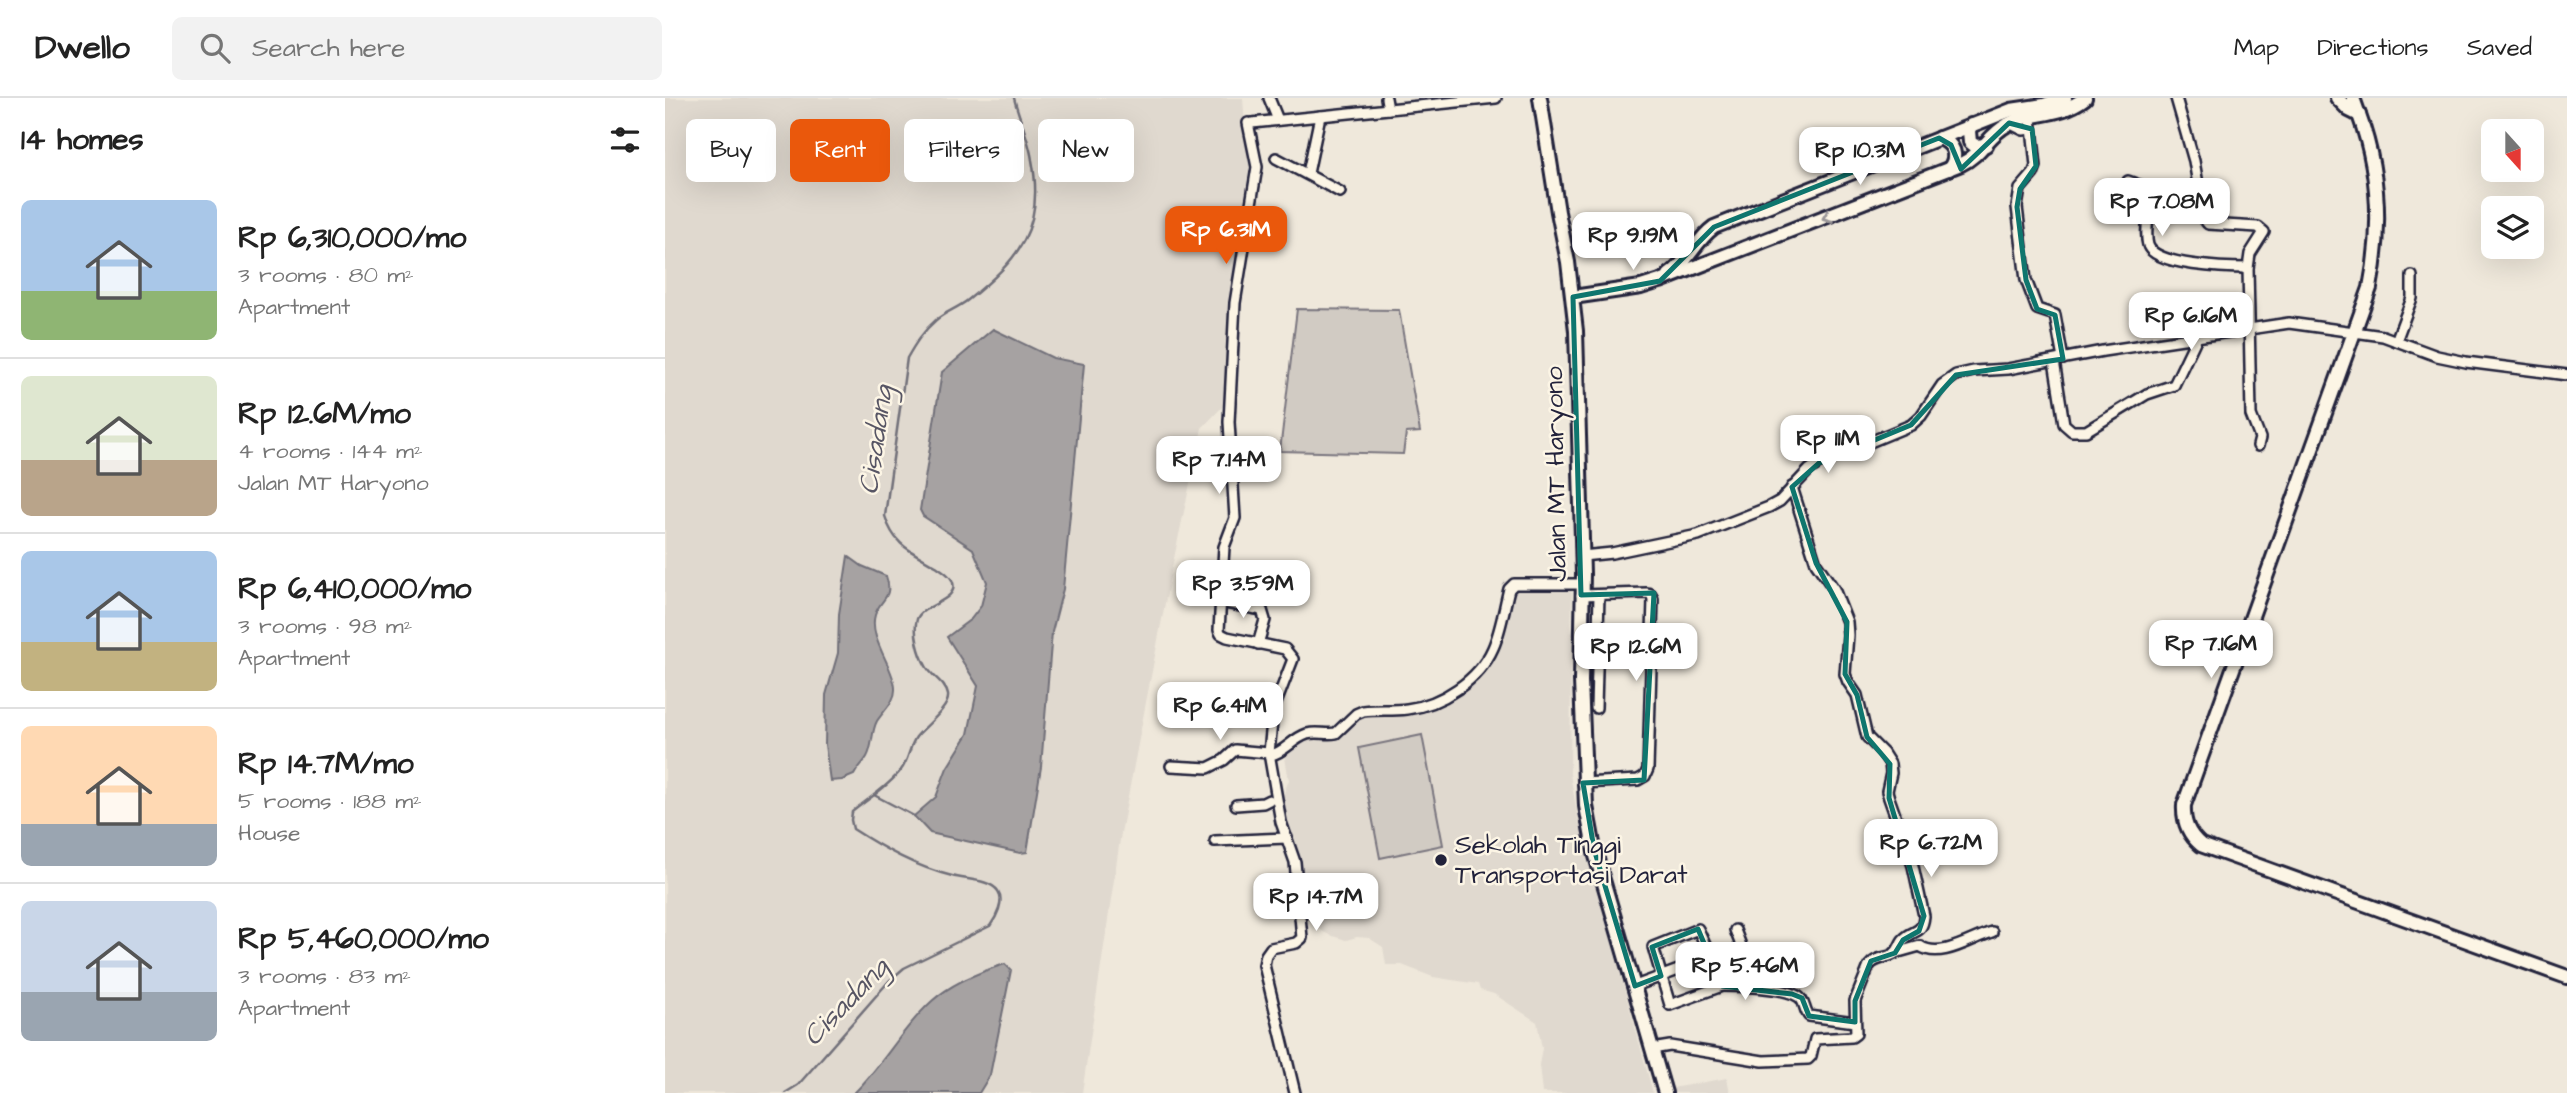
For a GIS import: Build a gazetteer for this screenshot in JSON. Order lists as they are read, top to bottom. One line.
{"streets":{"street":["Jalan MT Haryono"]},"water":["Cisadang"],"places":["Sekolah Tinggi Transportasi Darat"],"north":"bottom","page":{"header":"Dwello","search":"Search here","nav":["Map","Directions","Saved"],"heading":"14 homes","chip":["Buy","Rent","Filters","New"],"price":["Rp 10.3M","Rp 7.08M","Rp 6.31M","Rp 9.19M","Rp 6.16M","Rp 11M","Rp 7.14M","Rp 3.59M","Rp 7.16M","Rp 12.6M","Rp 6.41M","Rp 6.72M","Rp 14.7M","Rp 5.46M"],"list":[{"name":"Rp 6,310,000/mo","note":"3 rooms · 80 m² · Apartment"},{"name":"Rp 12.6M/mo","note":"4 rooms · 144 m² · Jalan MT Haryono"},{"name":"Rp 6,410,000/mo","note":"3 rooms · 98 m² · Apartment"},{"name":"Rp 14.7M/mo","note":"5 rooms · 188 m² · House"},{"name":"Rp 5,460,000/mo","note":"3 rooms · 83 m² · Apartment"}]}}
